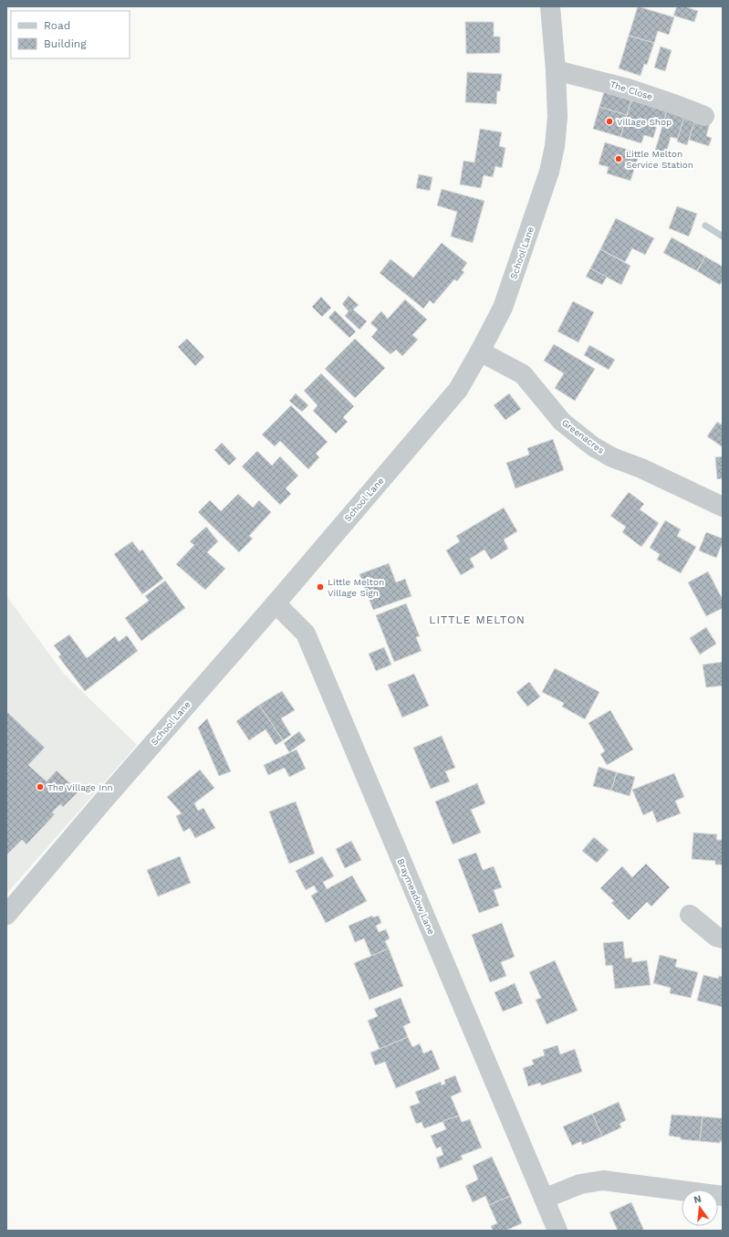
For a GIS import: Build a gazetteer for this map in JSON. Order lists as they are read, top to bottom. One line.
{"streets":{"street":["The Close","School Lane","Greenacres","Braymeadow Lane"]},"crossings":[["The Close","School Lane"],["School Lane","Greenacres"],["School Lane","Braymeadow Lane"]],"districts":["LITTLE MELTON"],"places":["Village Shop","Little Melton Service Station","Little Melton Village Sign","The Village Inn"],"legend":["Road","Building"],"north":"top"}
